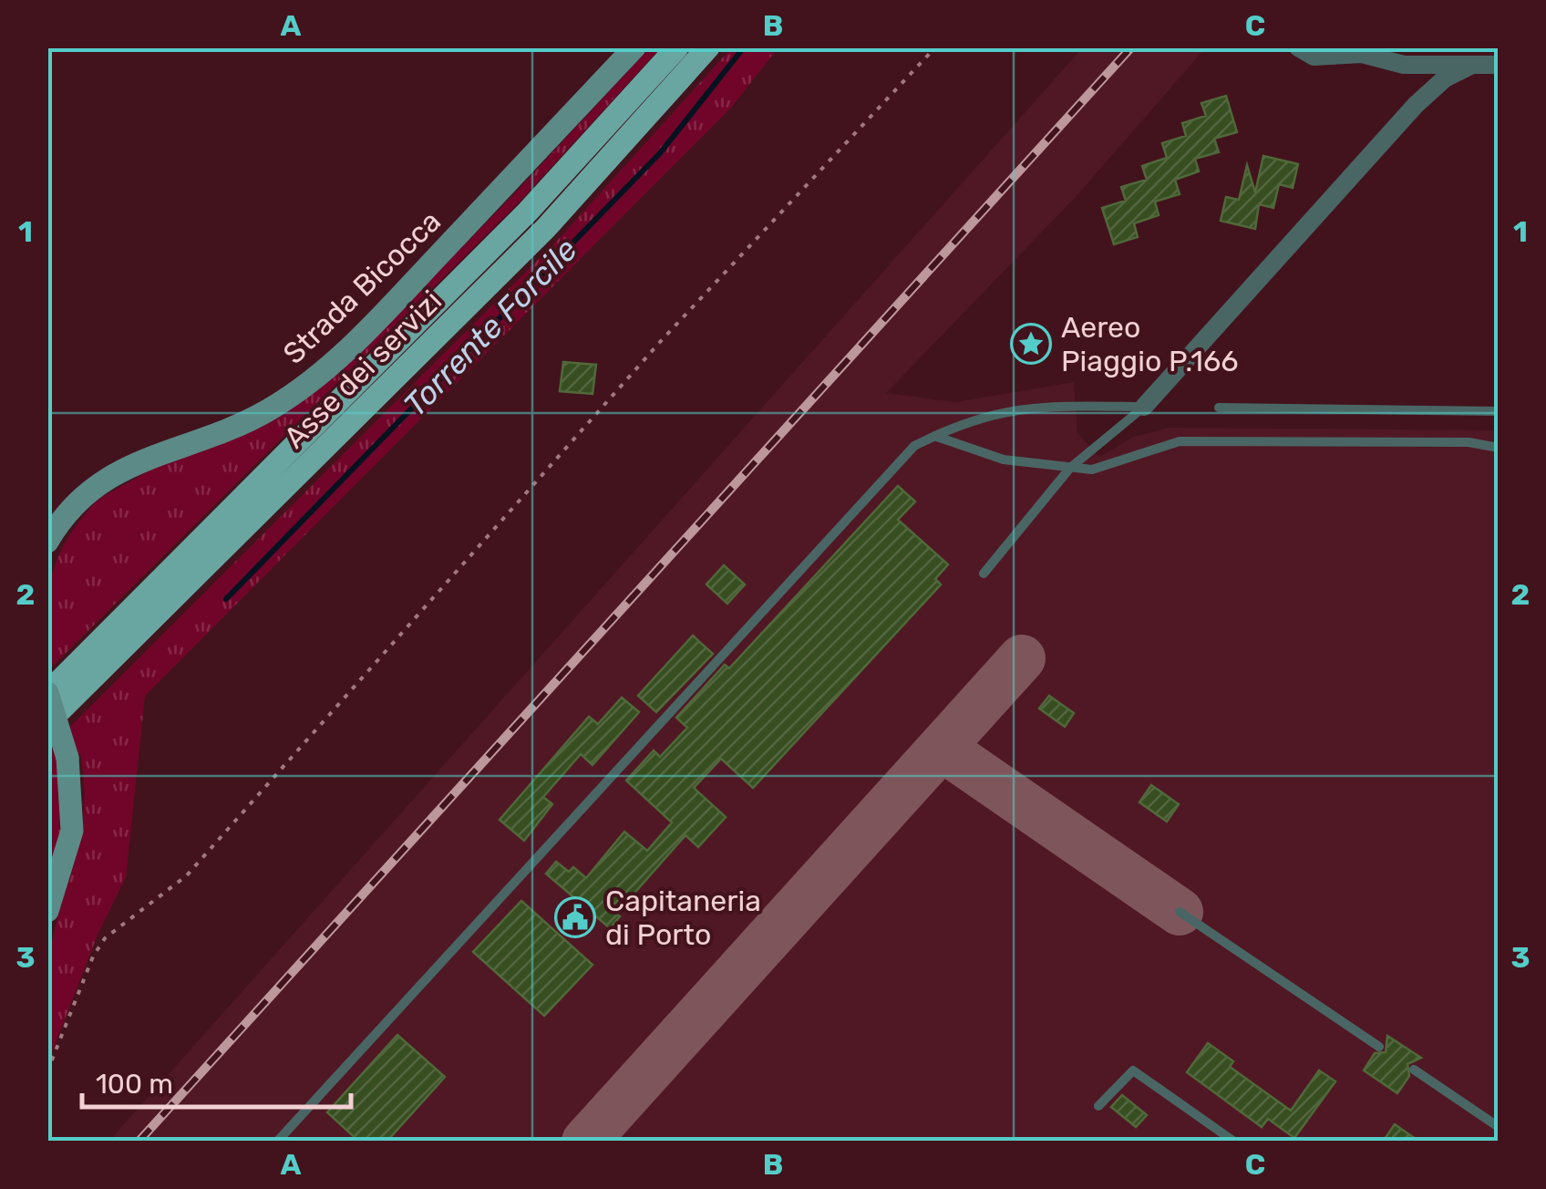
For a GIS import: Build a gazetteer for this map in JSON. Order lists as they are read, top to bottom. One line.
{"streets":{"main road":["Strada Bicocca","Asse dei servizi"]},"water":["Torrente Forcile"],"places":{"place":["Aereo Piaggio P.166"],"public building":["Capitaneria di Porto"]},"scale_bar":"100 m","grid":{"columns":["A","B","C"],"rows":["1","2","3"]}}
